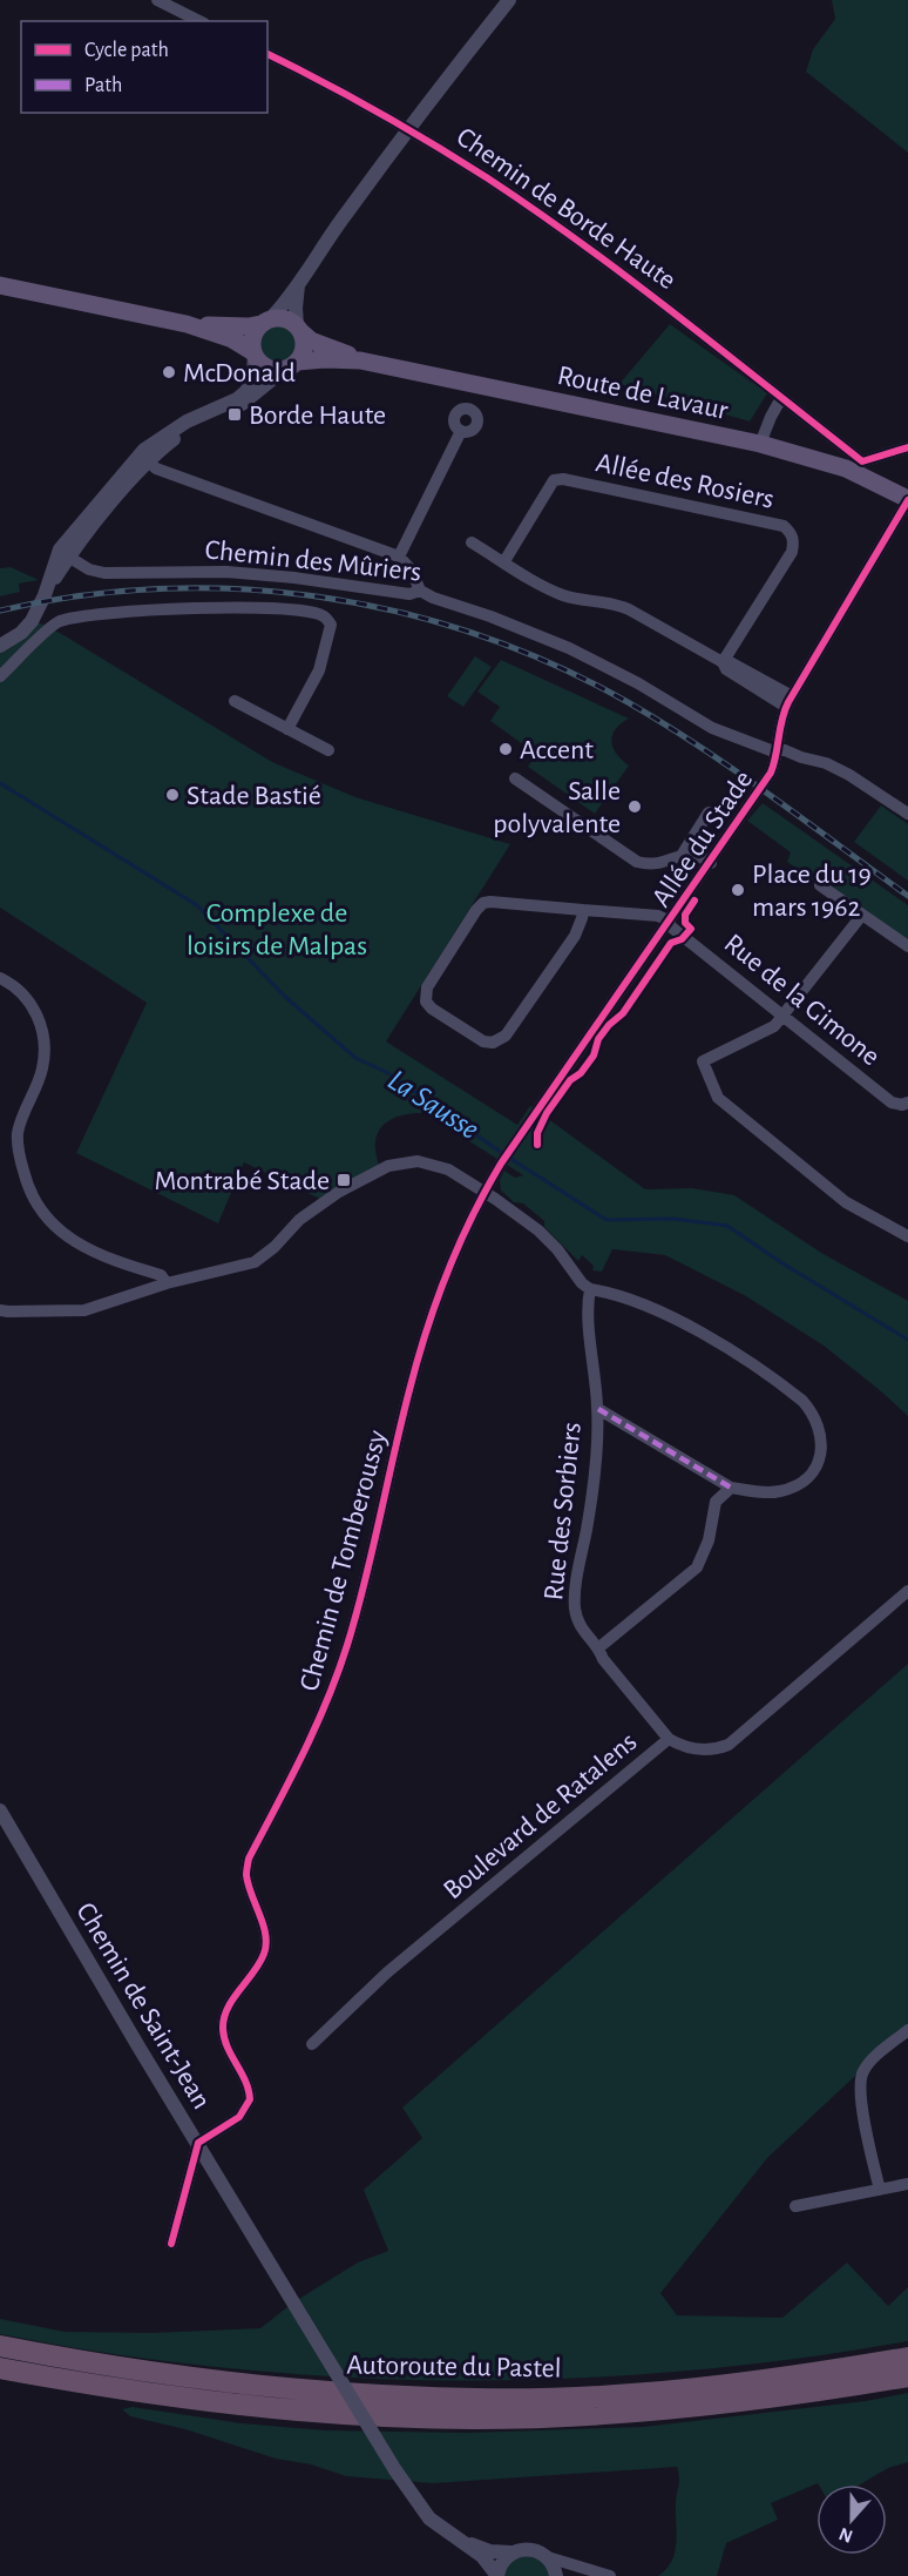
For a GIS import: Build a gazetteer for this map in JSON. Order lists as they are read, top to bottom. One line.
{"streets":{"highway":["Autoroute du Pastel"],"main road":["Route de Lavaur"],"street":["Chemin de Borde Haute","Allée des Rosiers","Chemin des Mûriers","Allée du Stade","Rue de la Gimone","Rue des Sorbiers","Chemin de Tomberoussy","Boulevard de Ratalens","Chemin de Saint-Jean"]},"crossings":[["Route de Lavaur","Allée du Stade"],["Chemin des Mûriers","Allée du Stade"],["Allée du Stade","Rue de la Gimone"],["Allée du Stade","Chemin de Tomberoussy"],["Rue des Sorbiers","Boulevard de Ratalens"],["Chemin de Tomberoussy","Chemin de Saint-Jean"]],"water":["La Sausse"],"parks":["Complexe de loisirs de Malpas"],"places":{"other":["McDonald","Accent","Stade Bastié","Salle polyvalente","Place du 19 mars 1962"],"transit":["Borde Haute","Montrabé Stade"]},"legend":["Cycle path","Path"],"north":"bottom"}
